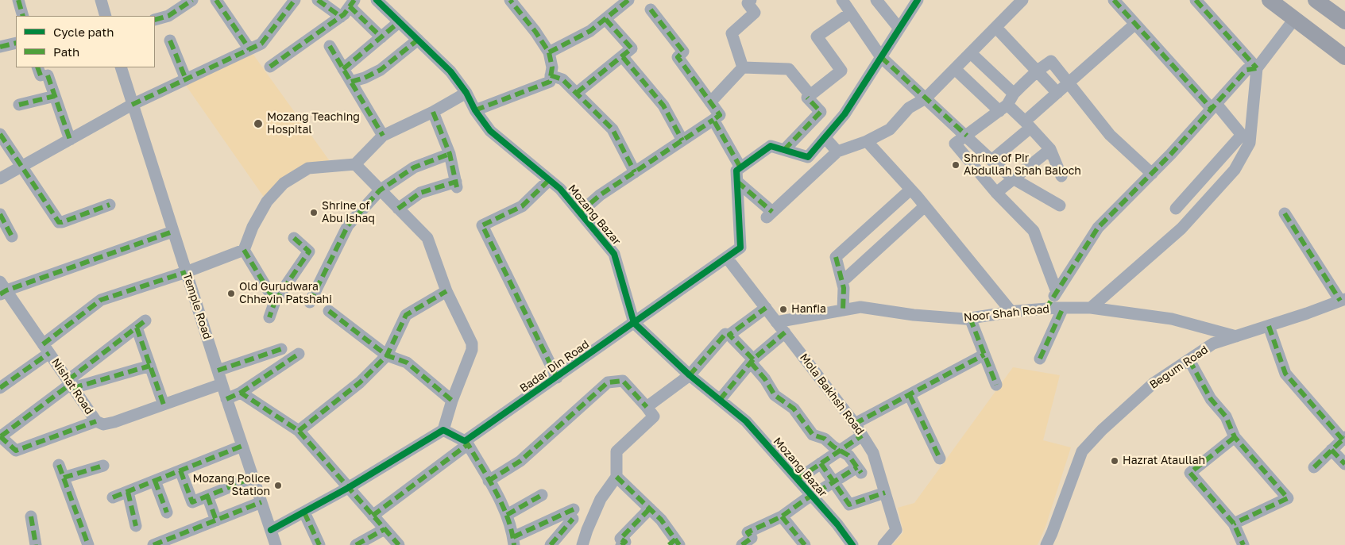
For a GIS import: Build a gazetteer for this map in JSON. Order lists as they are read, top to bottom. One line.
{"streets":{"street":["Mozang Bazar","Temple Road","Noor Shah Road","Badar Din Road","Begum Road","Nishat Road","Mola Bakhsh Road"]},"crossings":[["Mozang Bazar","Badar Din Road"],["Temple Road","Nishat Road"],["Noor Shah Road","Begum Road"],["Noor Shah Road","Mola Bakhsh Road"],["Badar Din Road","Mola Bakhsh Road"]],"places":["Mozang Teaching Hospital","Shrine of Pir Abdullah Shah Baloch","Shrine of Abu Ishaq","Old Gurudwara Chhevin Patshahi","Hanfia","Hazrat Ataullah","Mozang Police Station"],"legend":["Cycle path","Path"]}
